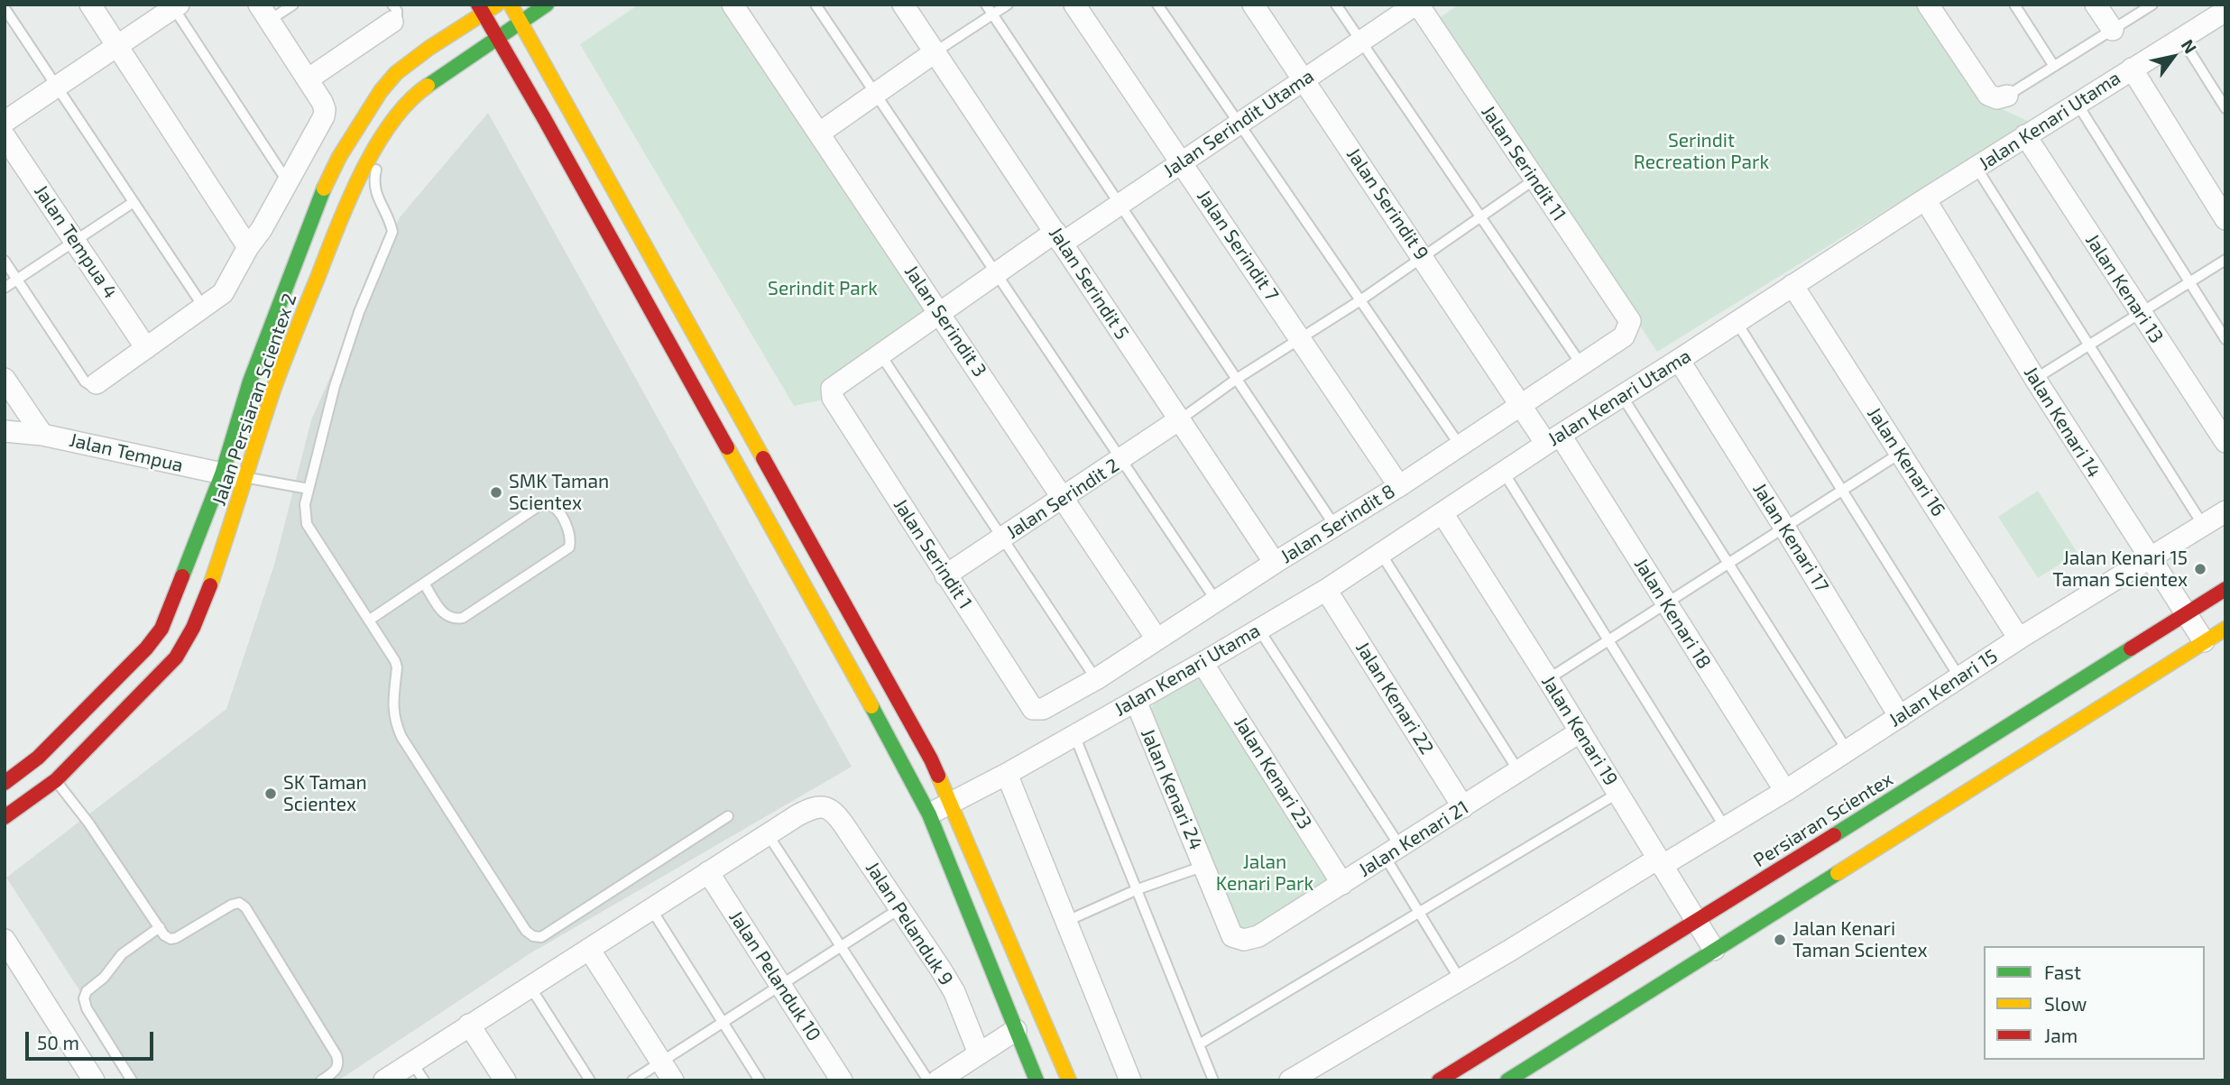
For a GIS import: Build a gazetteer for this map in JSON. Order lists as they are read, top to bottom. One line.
{"streets":{"street":["Jalan Kenari Utama","Jalan Serindit Utama","Jalan Serindit 11","Jalan Serindit 9","Jalan Tempua 4","Jalan Serindit 7","Jalan Serindit 5","Jalan Kenari 13","Jalan Serindit 3","Jalan Persiaran Scientex 2","Jalan Kenari 14","Jalan Tempua","Jalan Kenari 16","Jalan Serindit 2","Jalan Serindit 8","Jalan Kenari 17","Jalan Serindit 1","Jalan Kenari 18","Jalan Kenari 15","Jalan Kenari 22","Jalan Kenari 19","Jalan Kenari 23","Jalan Kenari 24","Persiaran Scientex","Jalan Kenari 21","Jalan Pelanduk 9","Jalan Pelanduk 10"]},"crossings":[["Jalan Kenari Utama","Jalan Serindit 9"],["Jalan Kenari Utama","Jalan Kenari 13"],["Jalan Kenari Utama","Jalan Kenari 14"],["Jalan Kenari Utama","Jalan Kenari 16"],["Jalan Kenari Utama","Jalan Kenari 17"],["Jalan Kenari Utama","Jalan Kenari 18"],["Jalan Kenari Utama","Jalan Kenari 22"],["Jalan Kenari Utama","Jalan Kenari 19"],["Jalan Kenari Utama","Jalan Kenari 23"],["Jalan Kenari Utama","Jalan Kenari 24"],["Jalan Serindit Utama","Jalan Serindit 11"],["Jalan Serindit Utama","Jalan Serindit 9"],["Jalan Serindit Utama","Jalan Serindit 7"],["Jalan Serindit Utama","Jalan Serindit 5"],["Jalan Serindit Utama","Jalan Serindit 3"],["Jalan Serindit Utama","Jalan Serindit 1"],["Jalan Serindit 11","Jalan Serindit 8"],["Jalan Serindit 9","Jalan Serindit 8"],["Jalan Serindit 9","Jalan Kenari 18"],["Jalan Serindit 7","Jalan Serindit 8"],["Jalan Serindit 5","Jalan Serindit 2"],["Jalan Serindit 5","Jalan Serindit 8"],["Jalan Serindit 3","Jalan Serindit 2"],["Jalan Serindit 3","Jalan Serindit 8"],["Jalan Persiaran Scientex 2","Jalan Tempua"],["Jalan Kenari 14","Jalan Kenari 15"],["Jalan Kenari 14","Persiaran Scientex"],["Jalan Kenari 16","Jalan Kenari 15"],["Jalan Serindit 2","Jalan Serindit 1"],["Jalan Serindit 8","Jalan Serindit 1"],["Jalan Kenari 17","Jalan Kenari 15"],["Jalan Kenari 18","Jalan Kenari 15"],["Jalan Kenari 15","Jalan Kenari 19"],["Jalan Kenari 22","Jalan Kenari 21"],["Jalan Kenari 19","Persiaran Scientex"],["Jalan Kenari 19","Jalan Kenari 21"],["Jalan Kenari 23","Jalan Kenari 21"],["Jalan Kenari 24","Jalan Kenari 21"]],"parks":["Serindit Recreation Park","Serindit Park","Jalan Kenari Park"],"places":["SMK Taman Scientex","Jalan Kenari 15 Taman Scientex","SK Taman Scientex","Jalan Kenari Taman Scientex"],"legend":["Fast","Slow","Jam"],"scale_bar":"50 m","north":"top right"}
